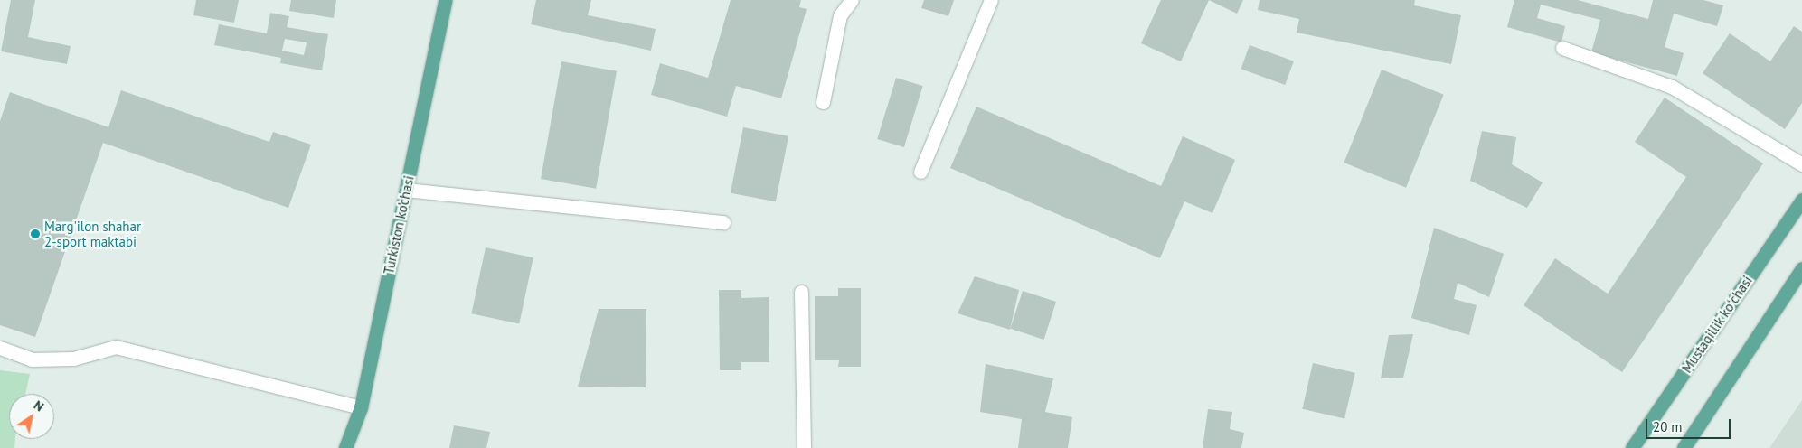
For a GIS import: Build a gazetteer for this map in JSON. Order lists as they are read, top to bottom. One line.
{"streets":{"main road":["Turkiston ko’chasi","Mustaqillik koʻchasi"]},"places":["Marg'ilon shahar 2-sport maktabi"],"scale_bar":"20 m","north":"top right"}
